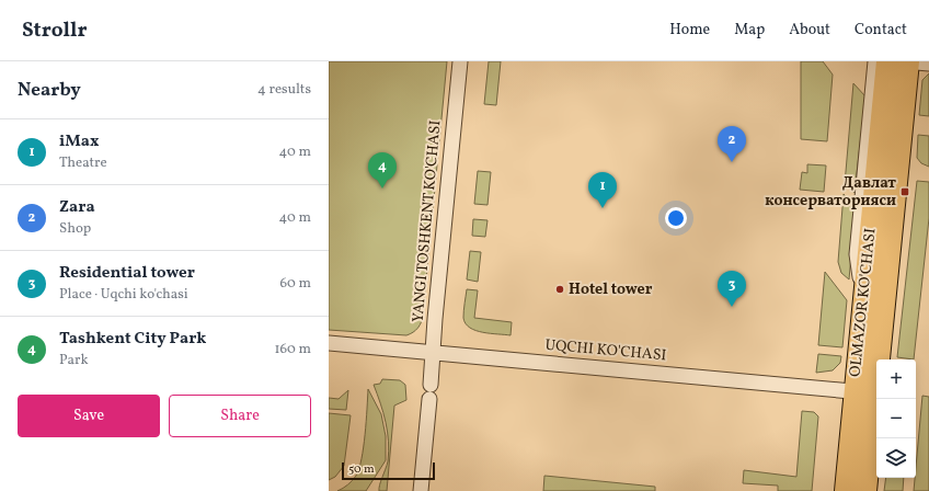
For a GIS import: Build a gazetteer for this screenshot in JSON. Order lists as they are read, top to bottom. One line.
{"streets":{"main road":["OLMAZOR KO'CHASI"],"street":["YANGI TOSHKENT KO'CHASI","UQCHI KO'CHASI"]},"crossings":[["YANGI TOSHKENT KO'CHASI","UQCHI KO'CHASI"],["OLMAZOR KO'CHASI","UQCHI KO'CHASI"]],"places":{"transit":["Давлат консерваторияси"],"other":["Hotel tower"]},"scale_bar":"50 m","page":{"header":"Strollr","nav":["Home","Map","About","Contact"],"heading":["Nearby","4 results"],"list":[{"mark":"1","name":"iMax","note":"Theatre","value":"40 m"},{"mark":"2","name":"Zara","note":"Shop","value":"40 m"},{"mark":"3","name":"Residential tower","note":"Place · Uqchi ko'chasi","value":"60 m"},{"mark":"4","name":"Tashkent City Park","note":"Park","value":"160 m"}],"pins":["2","4","1","3"],"map_buttons":["+","−"],"buttons":["Save","Share"],"scale":"50 m"}}
